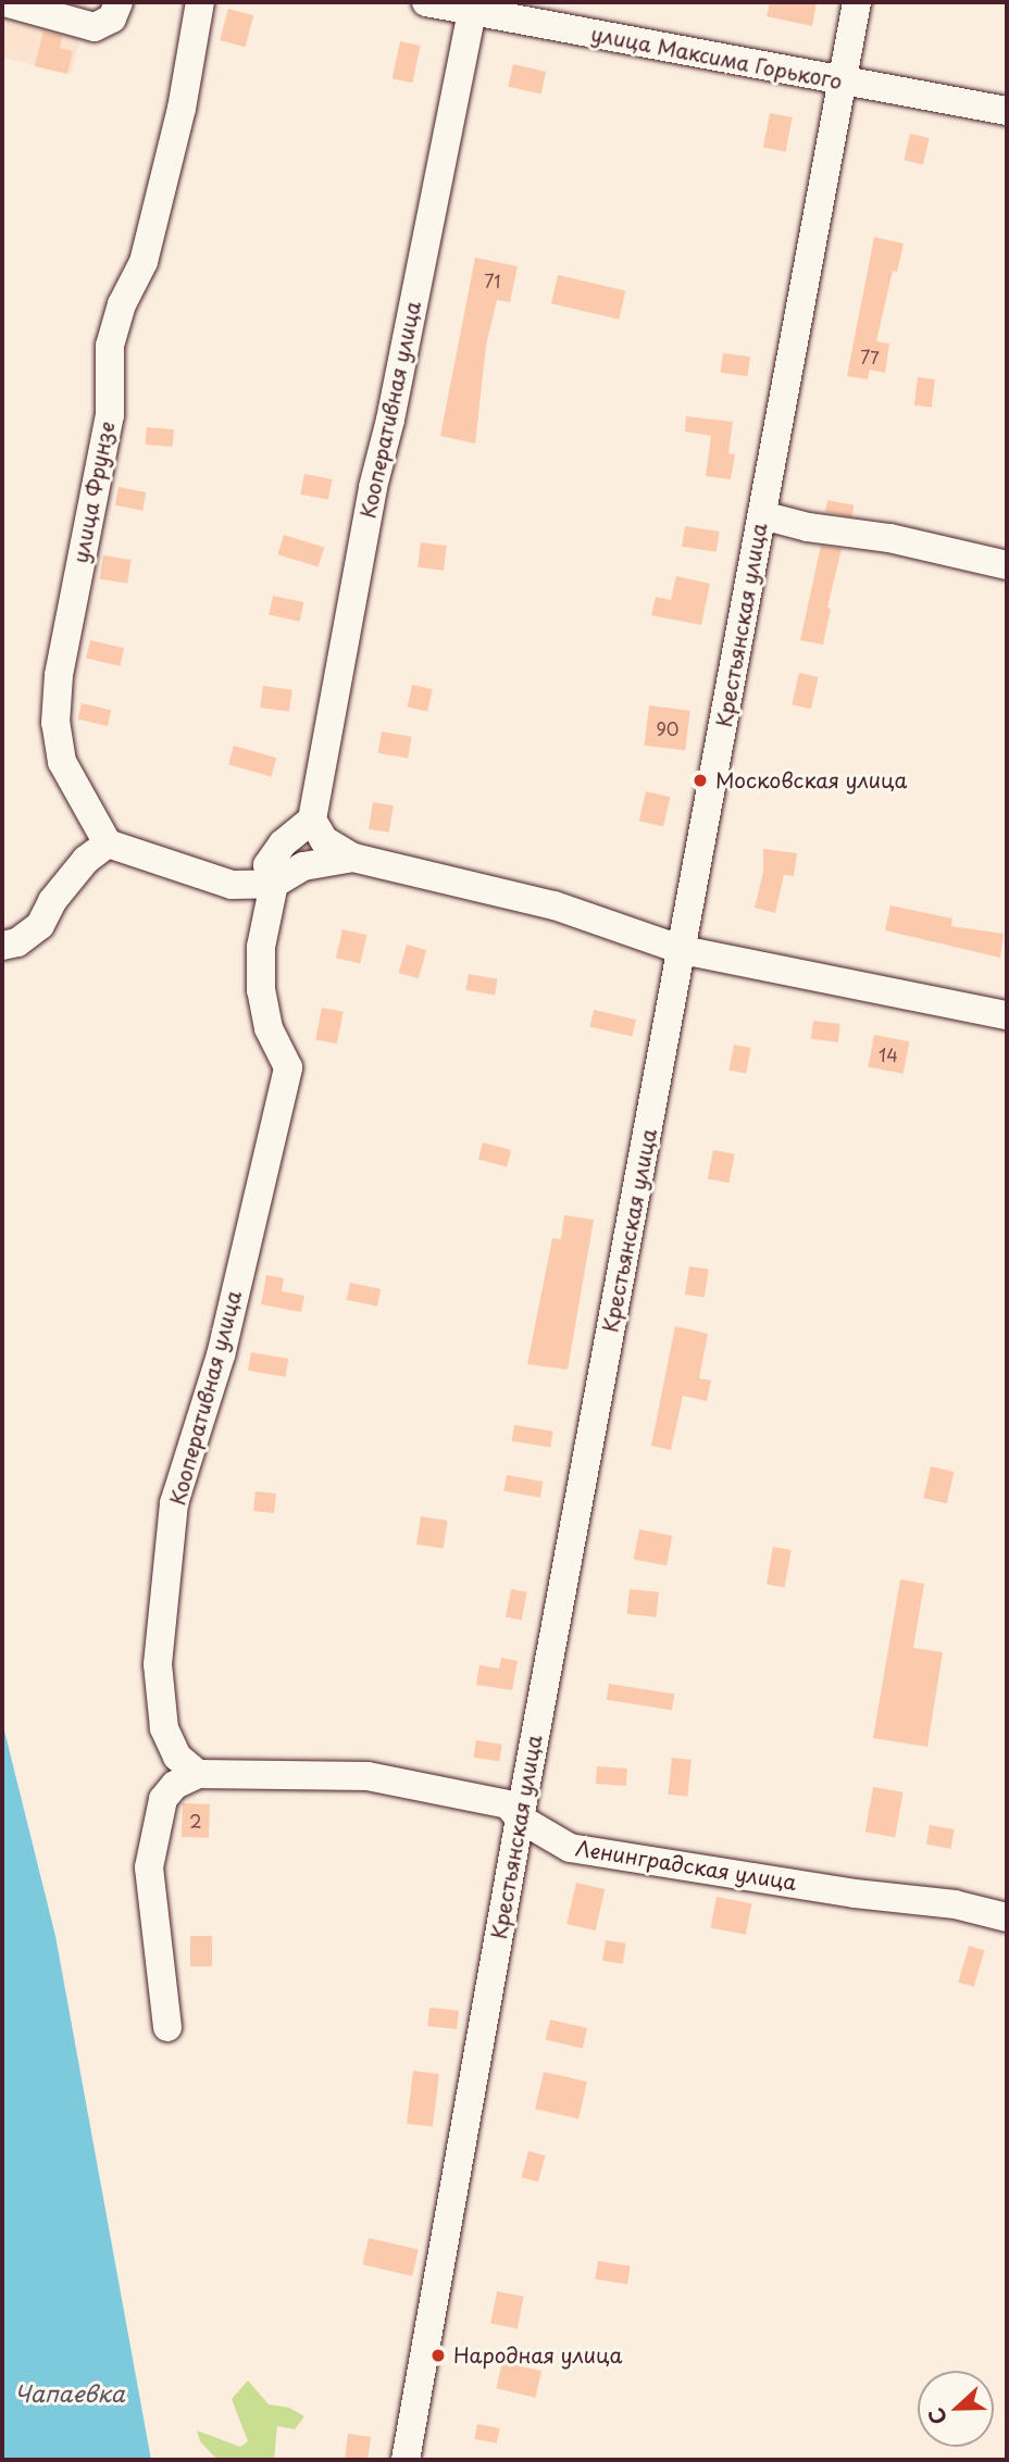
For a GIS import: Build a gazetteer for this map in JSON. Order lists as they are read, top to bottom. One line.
{"streets":{"street":["улица Максима Горького","Кооперативная улица","улица Фрунзе","Крестьянская улица","Ленинградская улица"]},"crossings":[["улица Максима Горького","Кооперативная улица"],["улица Максима Горького","Крестьянская улица"],["Кооперативная улица","Ленинградская улица"],["Крестьянская улица","Ленинградская улица"]],"water":["Чапаевка"],"places":["Московская улица","Народная улица"],"house_numbers":["71","77","90","14","2"],"north":"left"}
